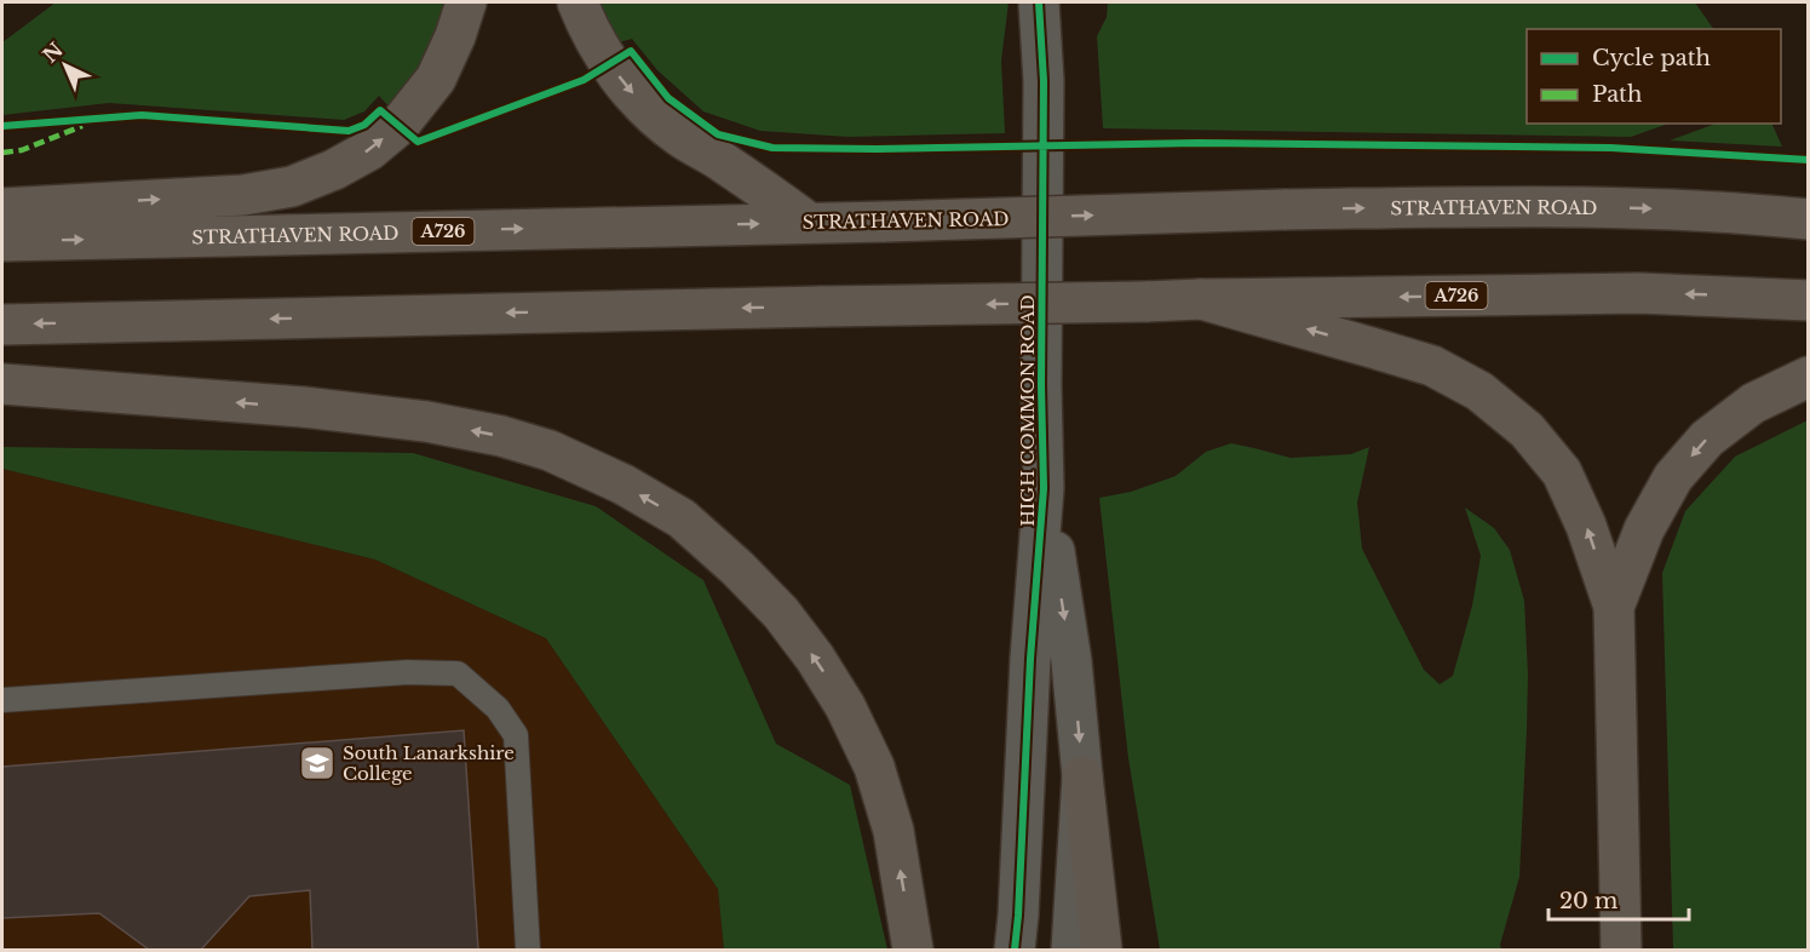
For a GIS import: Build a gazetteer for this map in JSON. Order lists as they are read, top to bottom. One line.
{"streets":{"main road":["STRATHAVEN ROAD","A726"],"street":["HIGH COMMON ROAD"]},"places":{"school or university":["South Lanarkshire College"]},"legend":["Cycle path","Path"],"scale_bar":"20 m","north":"top left"}
